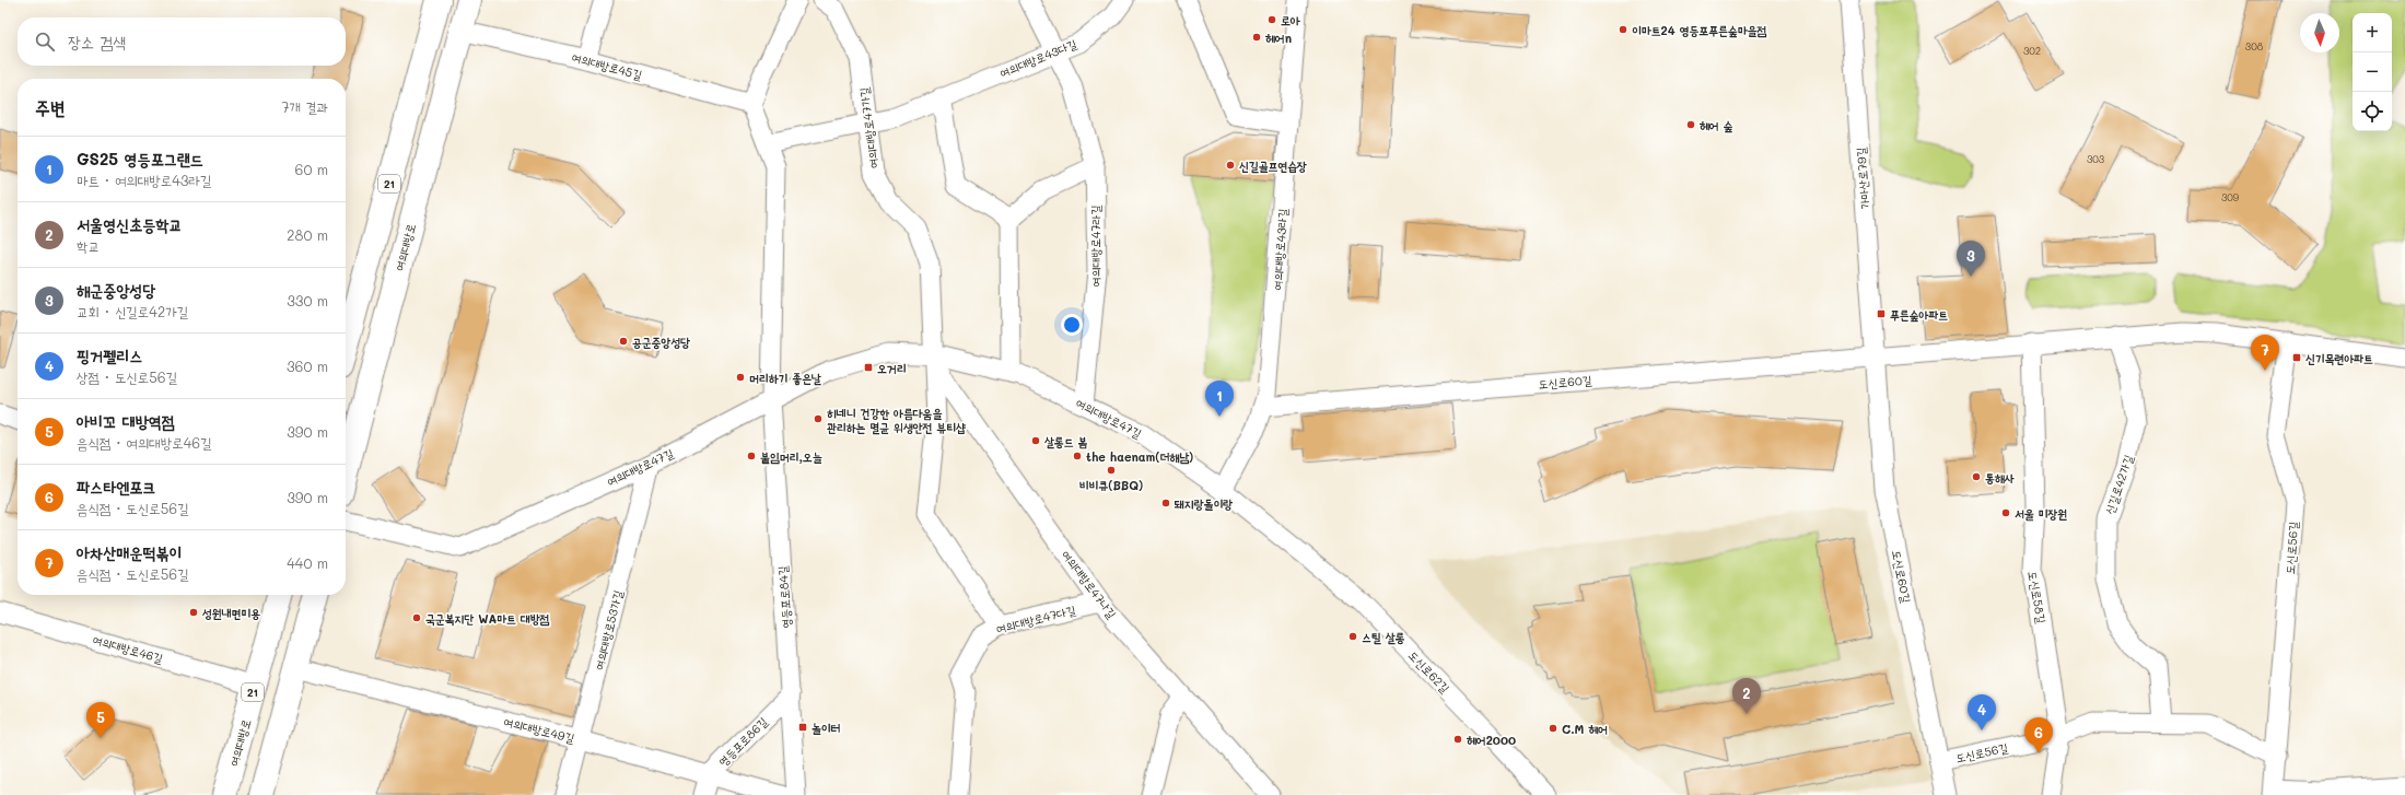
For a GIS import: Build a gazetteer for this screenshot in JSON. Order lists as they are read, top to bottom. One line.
{"streets":{"main road":["21","여의대방로"],"street":["여의대방로43다길","여의대방로45길","여의대방로47가길","가마산로79길","여의대방로47라길","여의대방로43라길","도신로60길","여의대방로47길","신길로42가길","도신로56길","여의대방로47나길","영등포로84길","도신로58길","여의대방로47다길","여의대방로53가길","여의대방로46길","도신로62길","여의대방로49길","영등포로86길"]},"crossings":[["여의대방로43다길","여의대방로47가길"],["여의대방로43다길","여의대방로47라길"],["여의대방로45길","여의대방로"],["여의대방로47가길","여의대방로47길"],["여의대방로47가길","여의대방로47나길"],["가마산로79길","도신로60길"],["여의대방로47라길","여의대방로47길"],["여의대방로","여의대방로46길"],["여의대방로43라길","도신로60길"],["여의대방로43라길","여의대방로47길"],["여의대방로43라길","도신로62길"],["도신로60길","도신로56길"],["여의대방로47길","여의대방로47나길"],["여의대방로47길","영등포로84길"],["여의대방로47길","여의대방로53가길"],["여의대방로47길","도신로62길"],["신길로42가길","도신로56길"],["도신로56길","도신로58길"],["여의대방로47나길","여의대방로47다길"],["영등포로84길","영등포로86길"],["여의대방로53가길","여의대방로49길"],["여의대방로49길","영등포로86길"]],"places":{"other":["로아","이마트24 영등포푸른숲마을점","헤어n","헤어 숲","신길골프연습장","공군중앙성당","머리하기 좋은날","히네니 건강한 아름다움을 관리하는 멸균 위생안전 뷰티샵","살롱드 봄","붙임머리,오늘","the haenam(더해남)","비비큐(BBQ)","통해사","돼지랑돌이랑","서울 미장원","성원내면미용","국군복지단 WA마트 대방점","스틸 살롱","C.M 헤어","헤어2000"],"transit":["푸른숲아파트","신기목련아파트","오거리","놀이터"]},"house_numbers":["308","302","303","309"],"north":"bottom","page":{"map_buttons":["+","−"],"search":"장소 검색","heading":["주변","7개 결과"],"list":[{"mark":"1","name":"GS25 영등포그랜드","note":"마트 · 여의대방로43라길","value":"60 m"},{"mark":"2","name":"서울영신초등학교","note":"학교","value":"280 m"},{"mark":"3","name":"해군중앙성당","note":"교회 · 신길로42가길","value":"330 m"},{"mark":"4","name":"핑거펠리스","note":"상점 · 도신로56길","value":"360 m"},{"mark":"5","name":"아비꼬 대방역점","note":"음식점 · 여의대방로46길","value":"390 m"},{"mark":"6","name":"파스타엔포크","note":"음식점 · 도신로56길","value":"390 m"},{"mark":"7","name":"아차산매운떡볶이","note":"음식점 · 도신로56길","value":"440 m"}],"pins":["3","7","1","2","4","5","6"]}}
